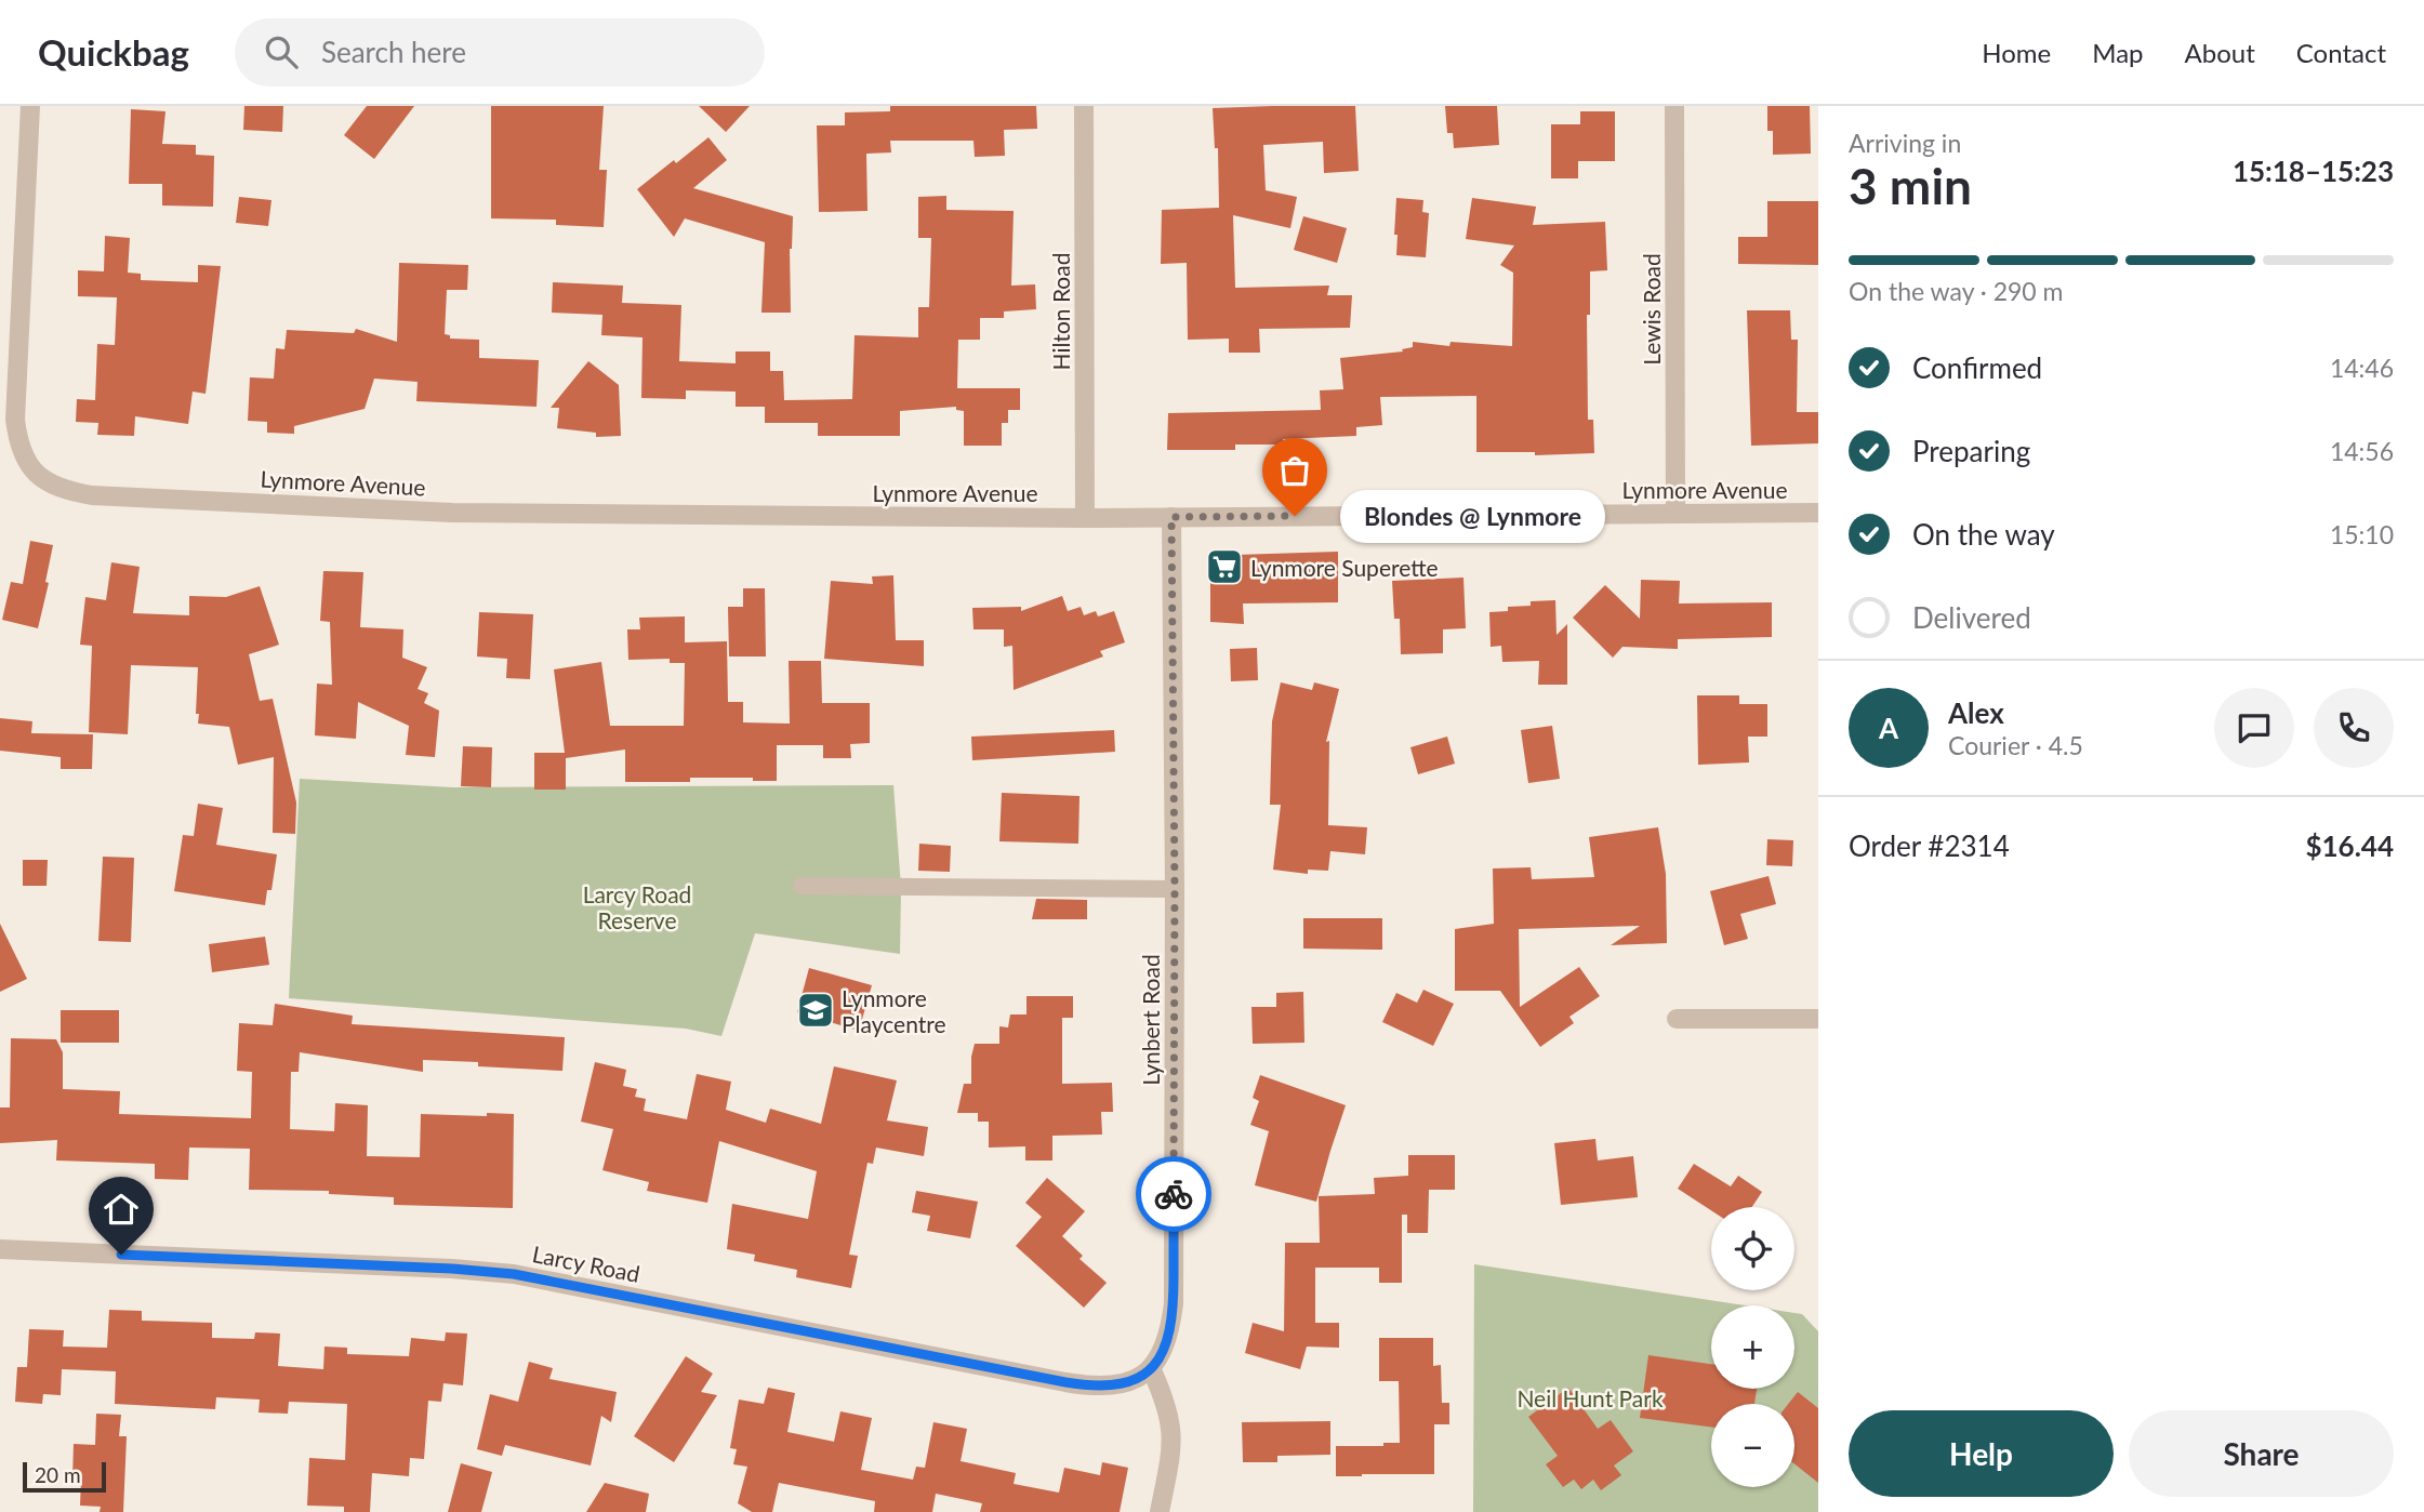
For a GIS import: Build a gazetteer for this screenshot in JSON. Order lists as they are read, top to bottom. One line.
{"streets":{"street":["Lewis Road","Hilton Road","Lynmore Avenue","Lynbert Road","Larcy Road"]},"crossings":[["Lewis Road","Lynmore Avenue"],["Hilton Road","Lynmore Avenue"],["Lynmore Avenue","Lynbert Road"],["Lynbert Road","Larcy Road"]],"parks":["Larcy Road Reserve","Neil Hunt Park"],"places":{"other":["Blondes @ Lynmore"],"supermarket":["Lynmore Superette"],"school or university":["Lynmore Playcentre"]},"scale_bar":"20 m","page":{"header":"Quickbag","search":"Search here","nav":["Home","Map","About","Contact"],"heading":["3 min","Arriving in","15:18–15:23"],"panel":["Alex","Courier · 4.5","Order #2314","$16.44"],"bar":"On the way · 290 m","list":[["Confirmed","14:46"],["Preparing","14:56"],["On the way","15:10"],"Delivered"],"bubble":"Blondes @ Lynmore","round":"A","map_buttons":["+","−"],"buttons":["Help","Share"],"scale":"20 m"}}
